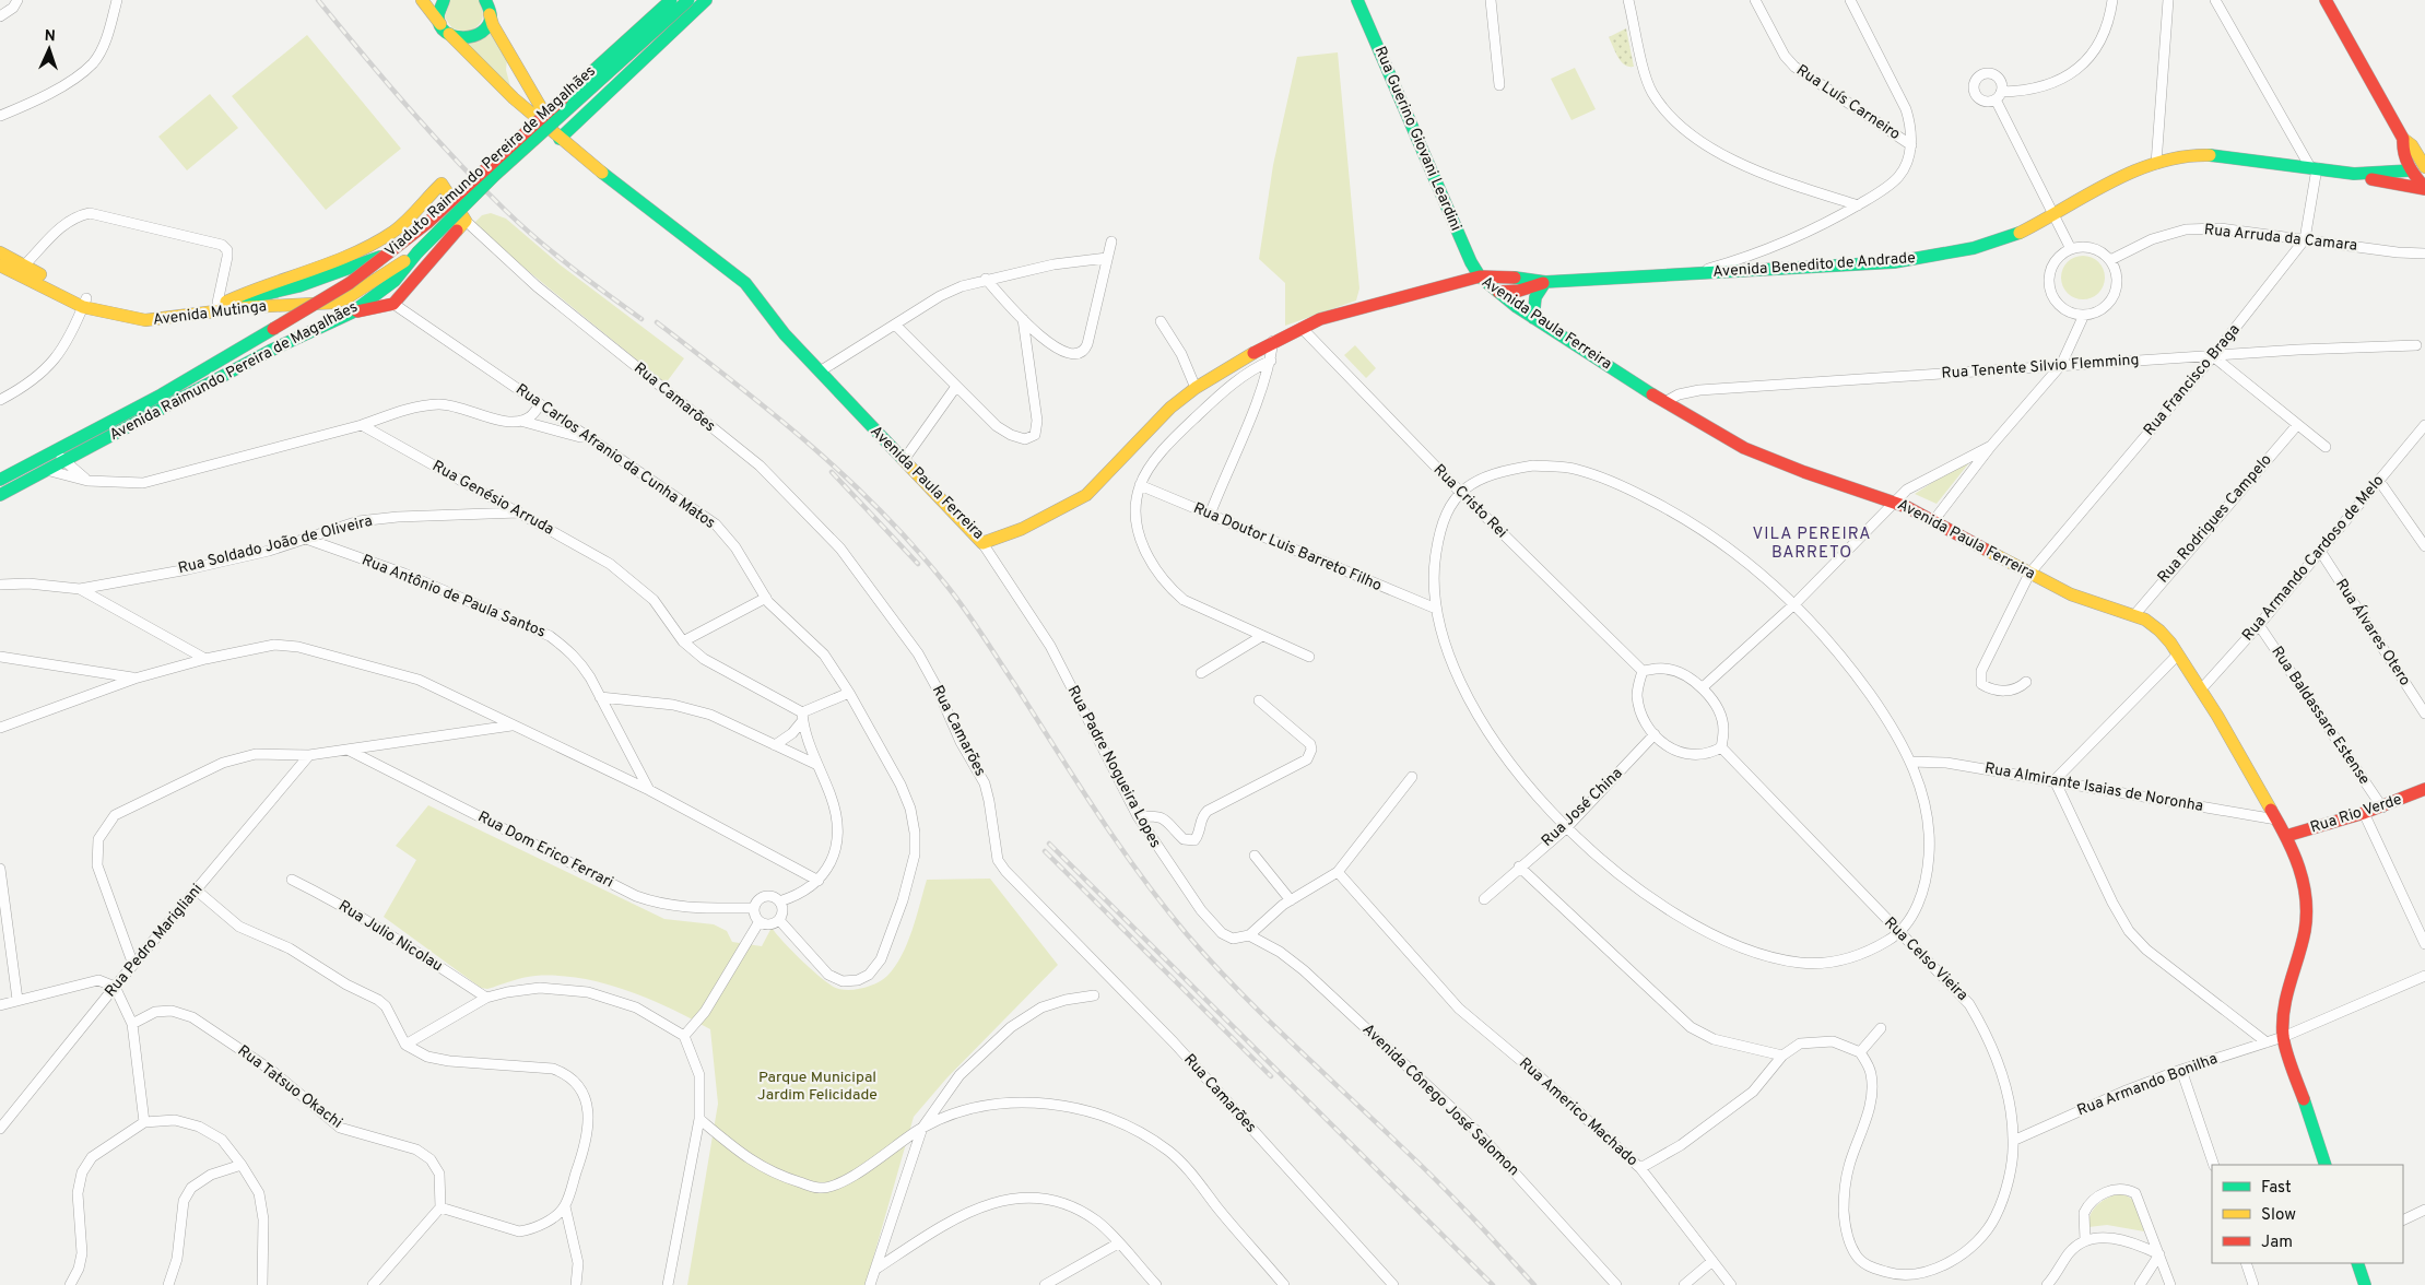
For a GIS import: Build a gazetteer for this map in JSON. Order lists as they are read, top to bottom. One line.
{"streets":{"main road":["Rua Guerino Giovani Leardini","Viaduto Raimundo Pereira de Magalhães","Avenida Benedito de Andrade","Avenida Mutinga","Avenida Paula Ferreira","Avenida Raimundo Pereira de Magalhães","Rua Rio Verde"],"street":["Rua Luís Carneiro","Rua Arruda da Camara","Rua Tenente Silvio Flemming","Rua Francisco Braga","Rua Camarões","Rua Carlos Afranio da Cunha Matos","Rua Genésio Arruda","Rua Cristo Rei","Rua Rodrigues Campelo","Rua Soldado João de Oliveira","Rua Doutor Luis Barreto Filho","Rua Armando Cardoso de Melo","Rua Antônio de Paula Santos","Rua Álvares Otero","Rua Baldassare Estense","Rua Padre Nogueira Lopes","Rua Almirante Isaias de Noronha","Rua José China","Rua Dom Erico Ferrari","Rua Julio Nicolau","Rua Pedro Marigliani","Rua Celso Vieira","Rua Armando Bonilha","Rua Tatsuo Okachi","Avenida Cônego José Salomon","Rua Americo Machado"]},"crossings":[["Rua Guerino Giovani Leardini","Avenida Benedito de Andrade"],["Rua Guerino Giovani Leardini","Avenida Paula Ferreira"],["Viaduto Raimundo Pereira de Magalhães","Avenida Mutinga"],["Viaduto Raimundo Pereira de Magalhães","Avenida Raimundo Pereira de Magalhães"],["Rua Arruda da Camara","Rua Francisco Braga"],["Avenida Benedito de Andrade","Avenida Paula Ferreira"],["Avenida Benedito de Andrade","Rua Francisco Braga"],["Avenida Mutinga","Avenida Raimundo Pereira de Magalhães"],["Avenida Paula Ferreira","Rua Tenente Silvio Flemming"],["Avenida Paula Ferreira","Rua Francisco Braga"],["Avenida Paula Ferreira","Rua Cristo Rei"],["Avenida Paula Ferreira","Rua Rodrigues Campelo"],["Avenida Paula Ferreira","Rua Armando Cardoso de Melo"],["Avenida Paula Ferreira","Rua Padre Nogueira Lopes"],["Avenida Paula Ferreira","Rua Almirante Isaias de Noronha"],["Avenida Paula Ferreira","Rua Rio Verde"],["Avenida Paula Ferreira","Rua Armando Bonilha"],["Rua Tenente Silvio Flemming","Rua Francisco Braga"],["Rua Carlos Afranio da Cunha Matos","Rua Dom Erico Ferrari"],["Rua Genésio Arruda","Rua Soldado João de Oliveira"],["Rua Cristo Rei","Rua José China"],["Rua Cristo Rei","Rua Celso Vieira"],["Rua Soldado João de Oliveira","Rua Antônio de Paula Santos"],["Rua Armando Cardoso de Melo","Rua Álvares Otero"],["Rua Armando Cardoso de Melo","Rua Baldassare Estense"],["Rua Baldassare Estense","Rua Rio Verde"],["Rua Padre Nogueira Lopes","Avenida Cônego José Salomon"],["Rua José China","Rua Celso Vieira"],["Rua Celso Vieira","Rua Armando Bonilha"]],"districts":["VILA PEREIRA BARRETO"],"parks":["Parque Municipal Jardim Felicidade"],"legend":["Fast","Slow","Jam"],"north":"top"}
